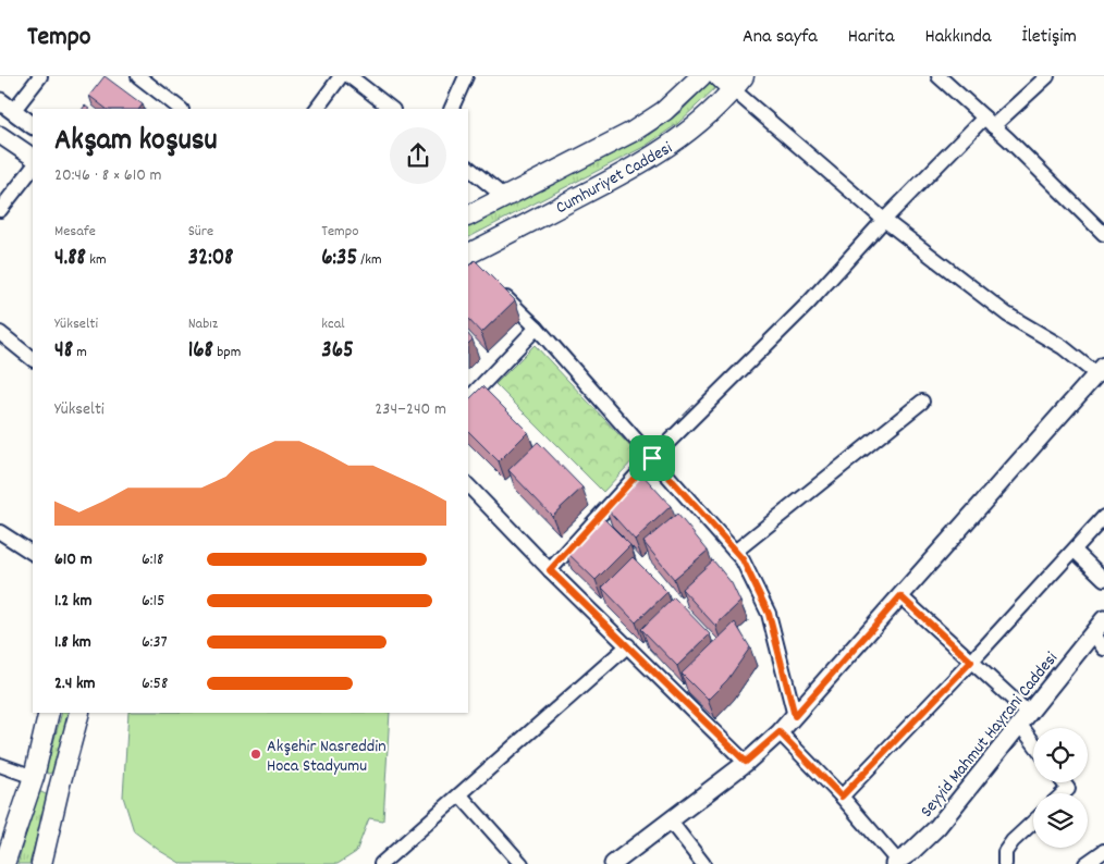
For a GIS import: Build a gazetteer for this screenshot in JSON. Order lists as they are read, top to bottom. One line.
{"streets":{"main road":["Cumhuriyet Caddesi"],"street":["Seyyid Mahmut Hayrani Caddesi"]},"places":["Akşehir Nasreddin Hoca Stadyumu"],"page":{"header":"Tempo","nav":["Ana sayfa","Harita","Hakkında","İletişim"],"heading":["Akşam koşusu","20:46 · 8 × 610 m"],"stats":[["Mesafe","4.88 km"],["Süre","32:08"],["Tempo","6:35 /km"],["Yükselti","48 m"],["Nabız","168 bpm"],["kcal","365"]],"chart":["Yükselti","234–240 m"],"list":[{"name":"610 m","note":"6:18"},{"name":"1.2 km","note":"6:15"},{"name":"1.8 km","note":"6:37"},{"name":"2.4 km","note":"6:58"}]}}
